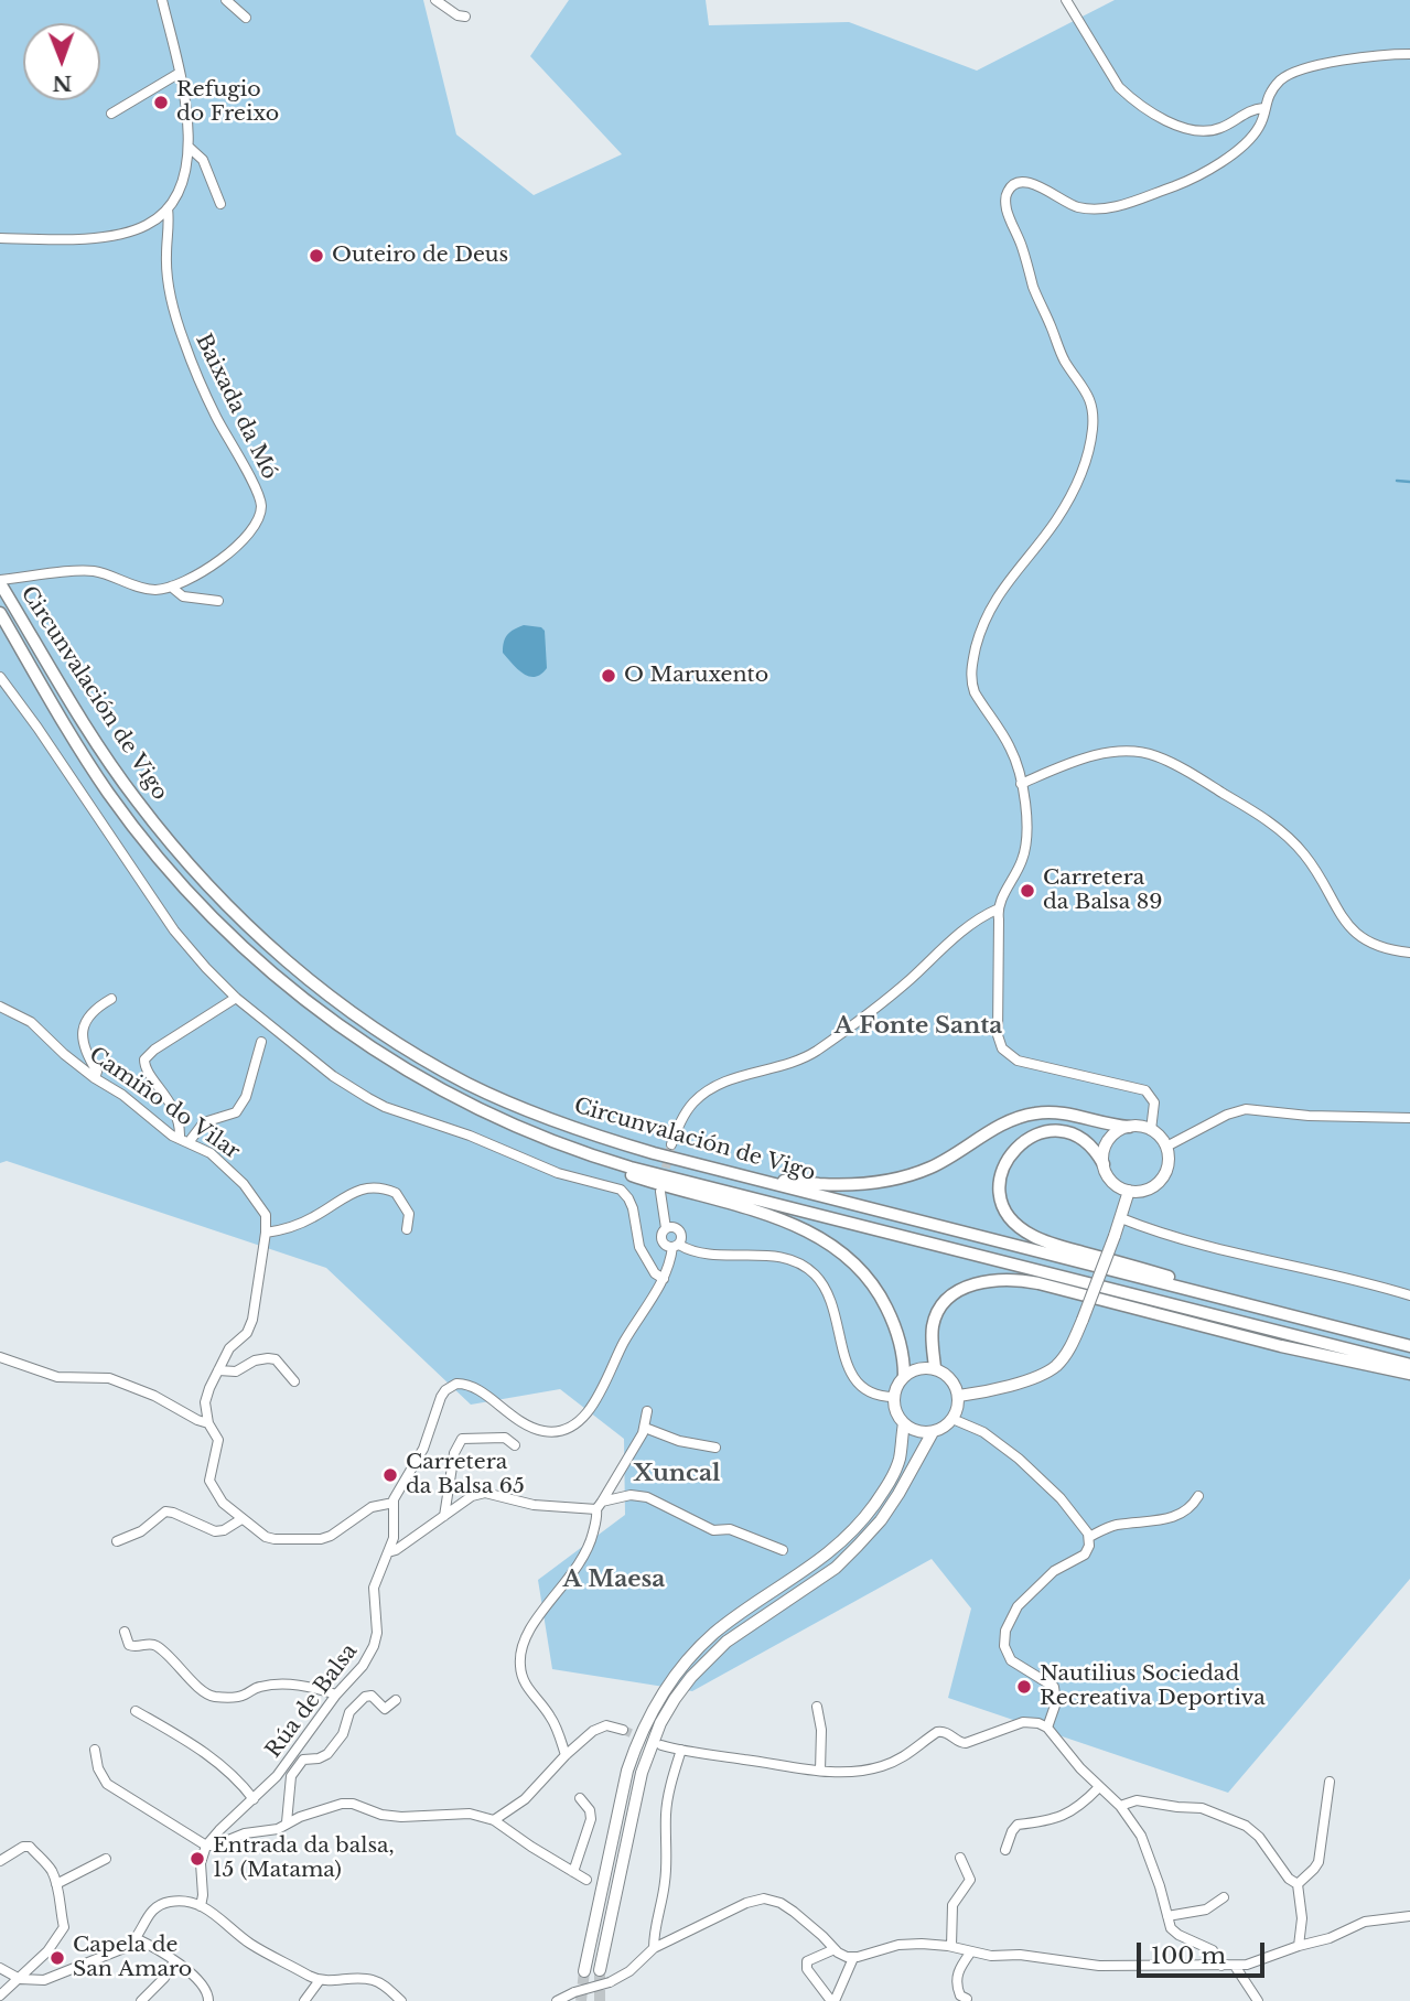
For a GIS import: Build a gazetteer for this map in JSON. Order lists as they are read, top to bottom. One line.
{"streets":{"highway":["Circunvalación de Vigo"],"street":["Baixada da Mó","Camiño do Vilar","Rúa de Balsa"]},"crossings":[["Baixada da Mó","Circunvalación de Vigo"],["Camiño do Vilar","Rúa de Balsa"]],"districts":["A Fonte Santa","Xuncal","A Maesa"],"places":["Refugio do Freixo","Outeiro de Deus","O Maruxento","Carretera da Balsa 89","Carretera da Balsa 65","Nautilius Sociedad Recreativa Deportiva","Entrada da balsa, 15 (Matama)","Capela de San Amaro"],"scale_bar":"100 m","north":"bottom"}
